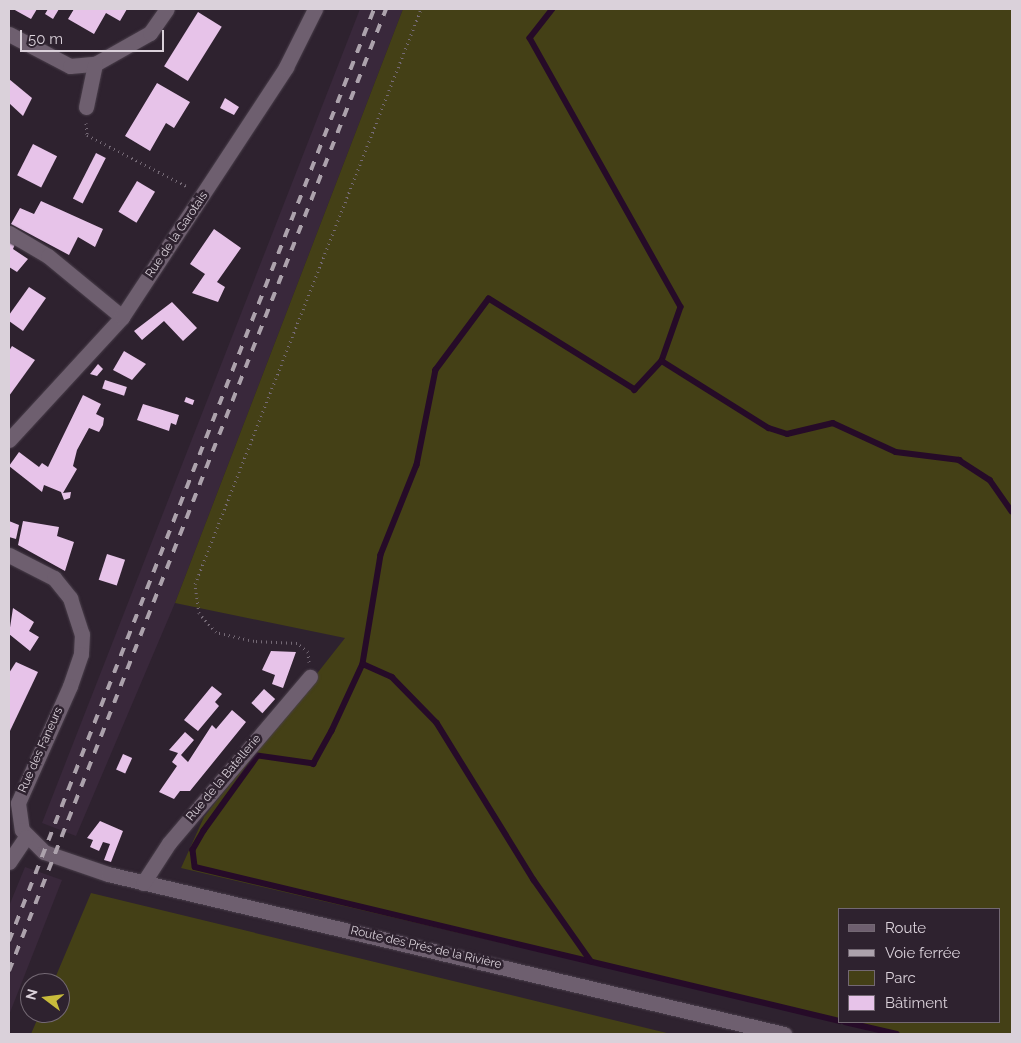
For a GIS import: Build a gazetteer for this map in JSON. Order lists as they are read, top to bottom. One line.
{"streets":{"street":["Rue de la Garotais","Rue des Faneurs","Rue de la Batellerie","Route des Prés de la Rivière"]},"crossings":[["Rue des Faneurs","Route des Prés de la Rivière"],["Rue de la Batellerie","Route des Prés de la Rivière"]],"legend":["Route","Voie ferrée","Parc","Bâtiment"],"scale_bar":"50 m","north":"left"}
